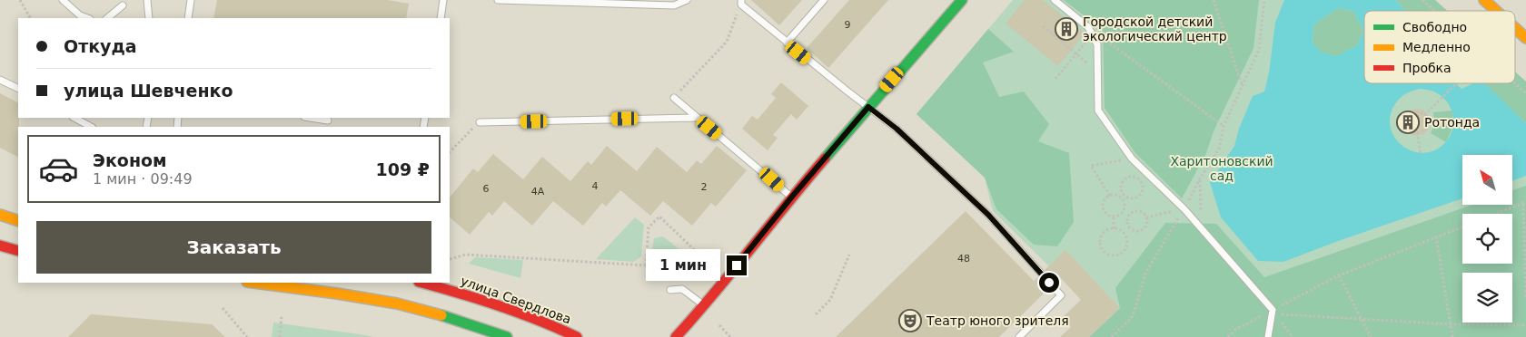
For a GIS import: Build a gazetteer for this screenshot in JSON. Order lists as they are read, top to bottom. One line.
{"streets":{"main road":["улица Свердлова"]},"parks":["Харитоновский сад"],"places":{"building":["Городской детский экологический центр","Ротонда"],"theatre":["Театр юного зрителя"]},"house_numbers":["9","4","2","6","4А","48"],"legend":["Свободно","Медленно","Пробка"],"north":"top left","page":{"banner":["Откуда","улица Шевченко"],"list":[{"name":"Эконом","note":"1 мин · 09:49","value":"109 ₽"}],"buttons":"Заказать","bubble":"1 мин"}}
